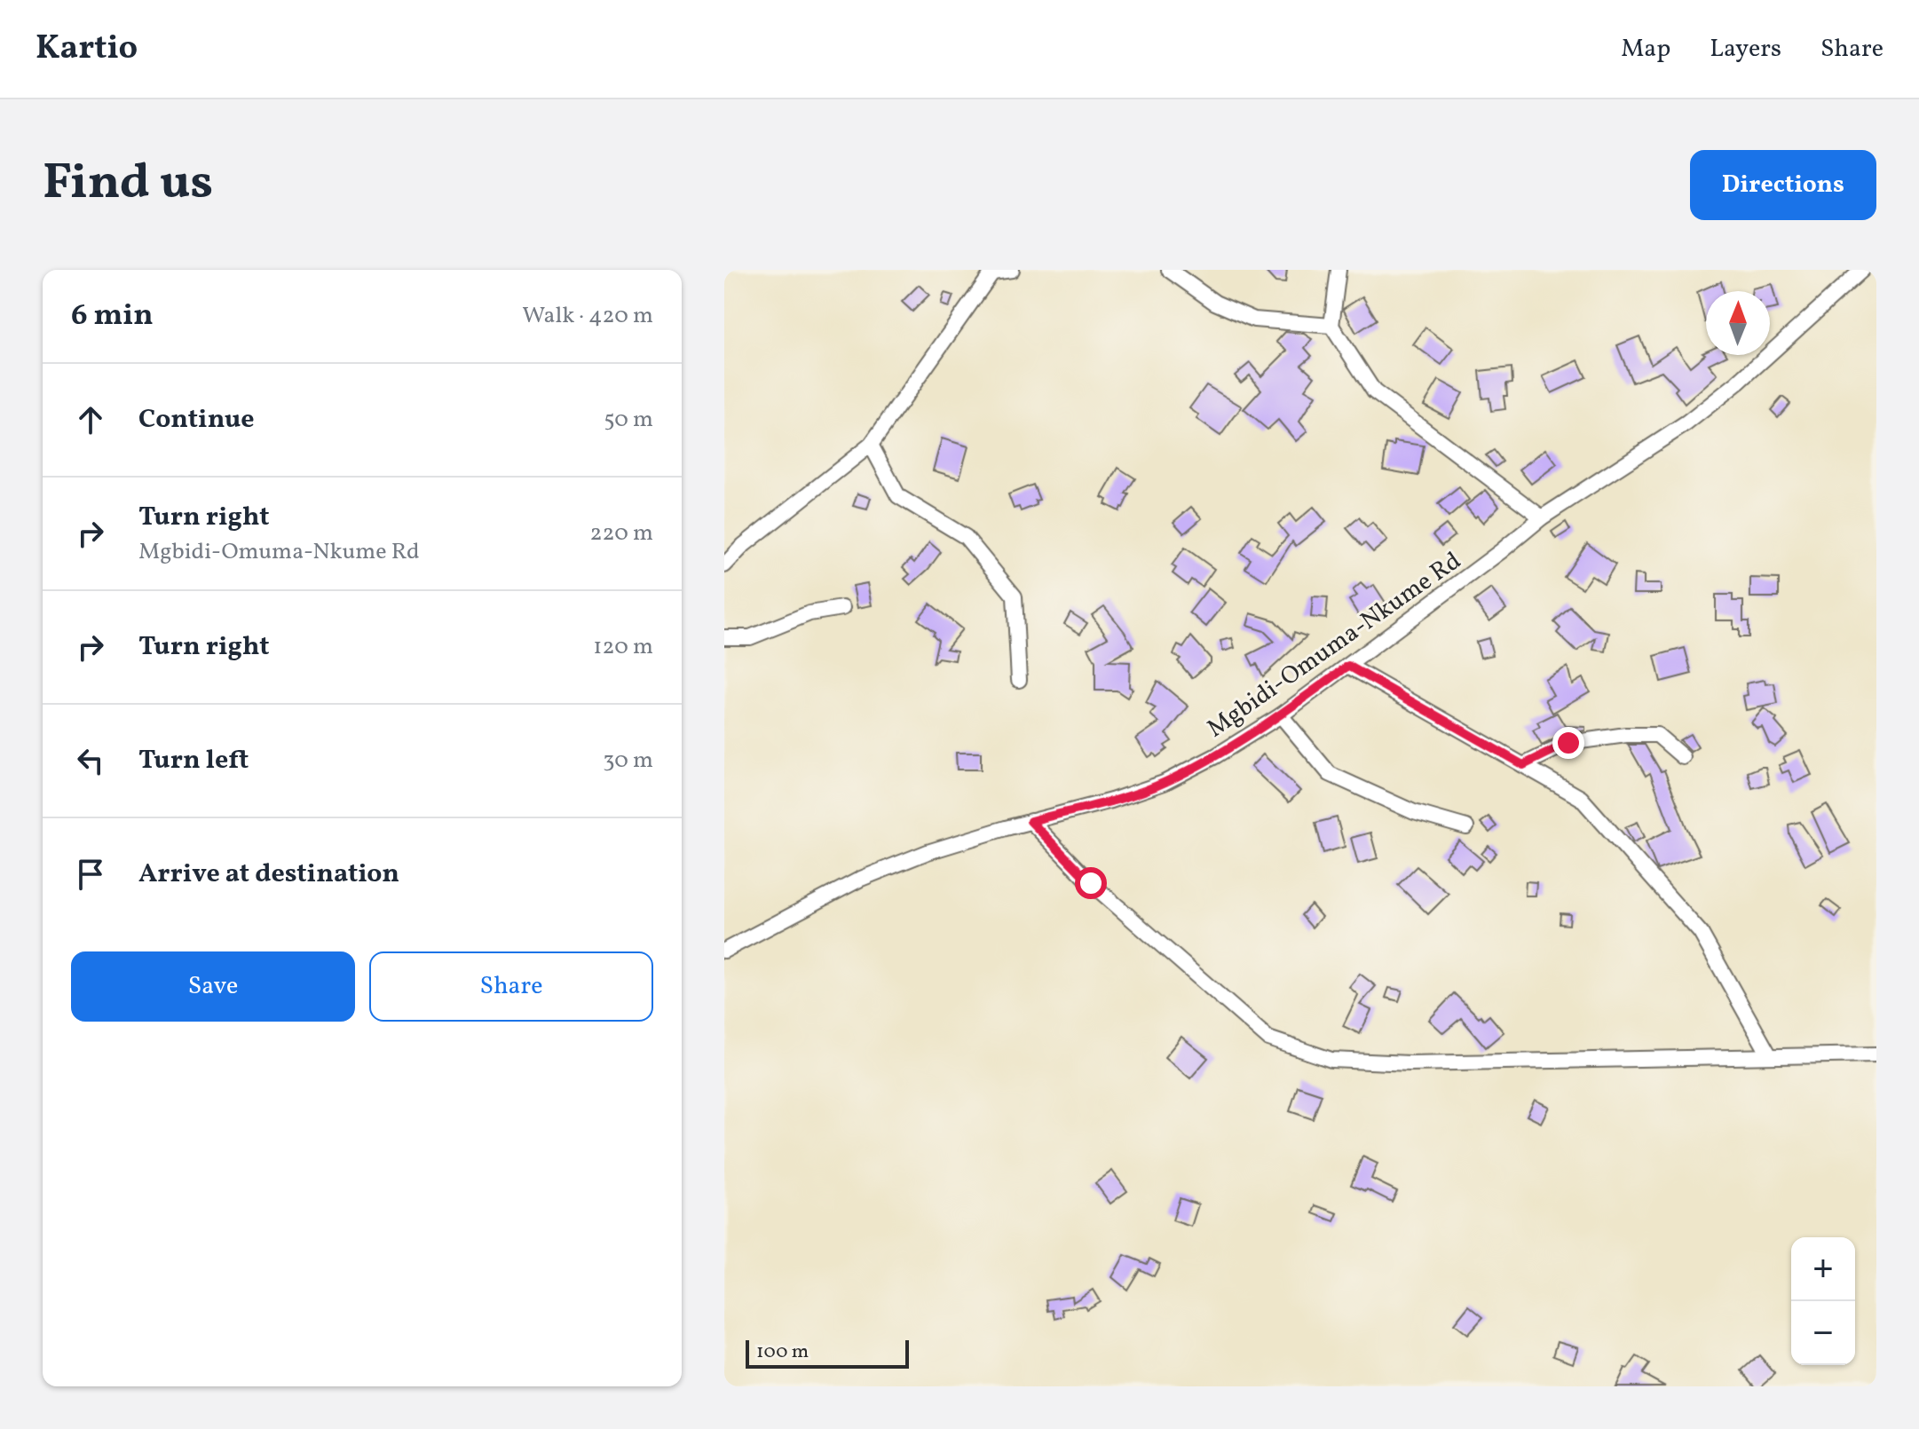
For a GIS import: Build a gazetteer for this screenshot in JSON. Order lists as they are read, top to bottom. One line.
{"streets":{"street":["Mgbidi-Omuma-Nkume Rd"]},"scale_bar":"100 m","north":"top","page":{"header":"Kartio","nav":["Map","Layers","Share"],"title":"Find us","buttons":["Directions",["Save","Share"]],"heading":["6 min","Walk · 420 m"],"list":[["Continue","50 m"],["Turn right","Mgbidi-Omuma-Nkume Rd","220 m"],["Turn right","120 m"],["Turn left","30 m"],"Arrive at destination"],"map_buttons":["+","−"],"scale":"100 m"}}
